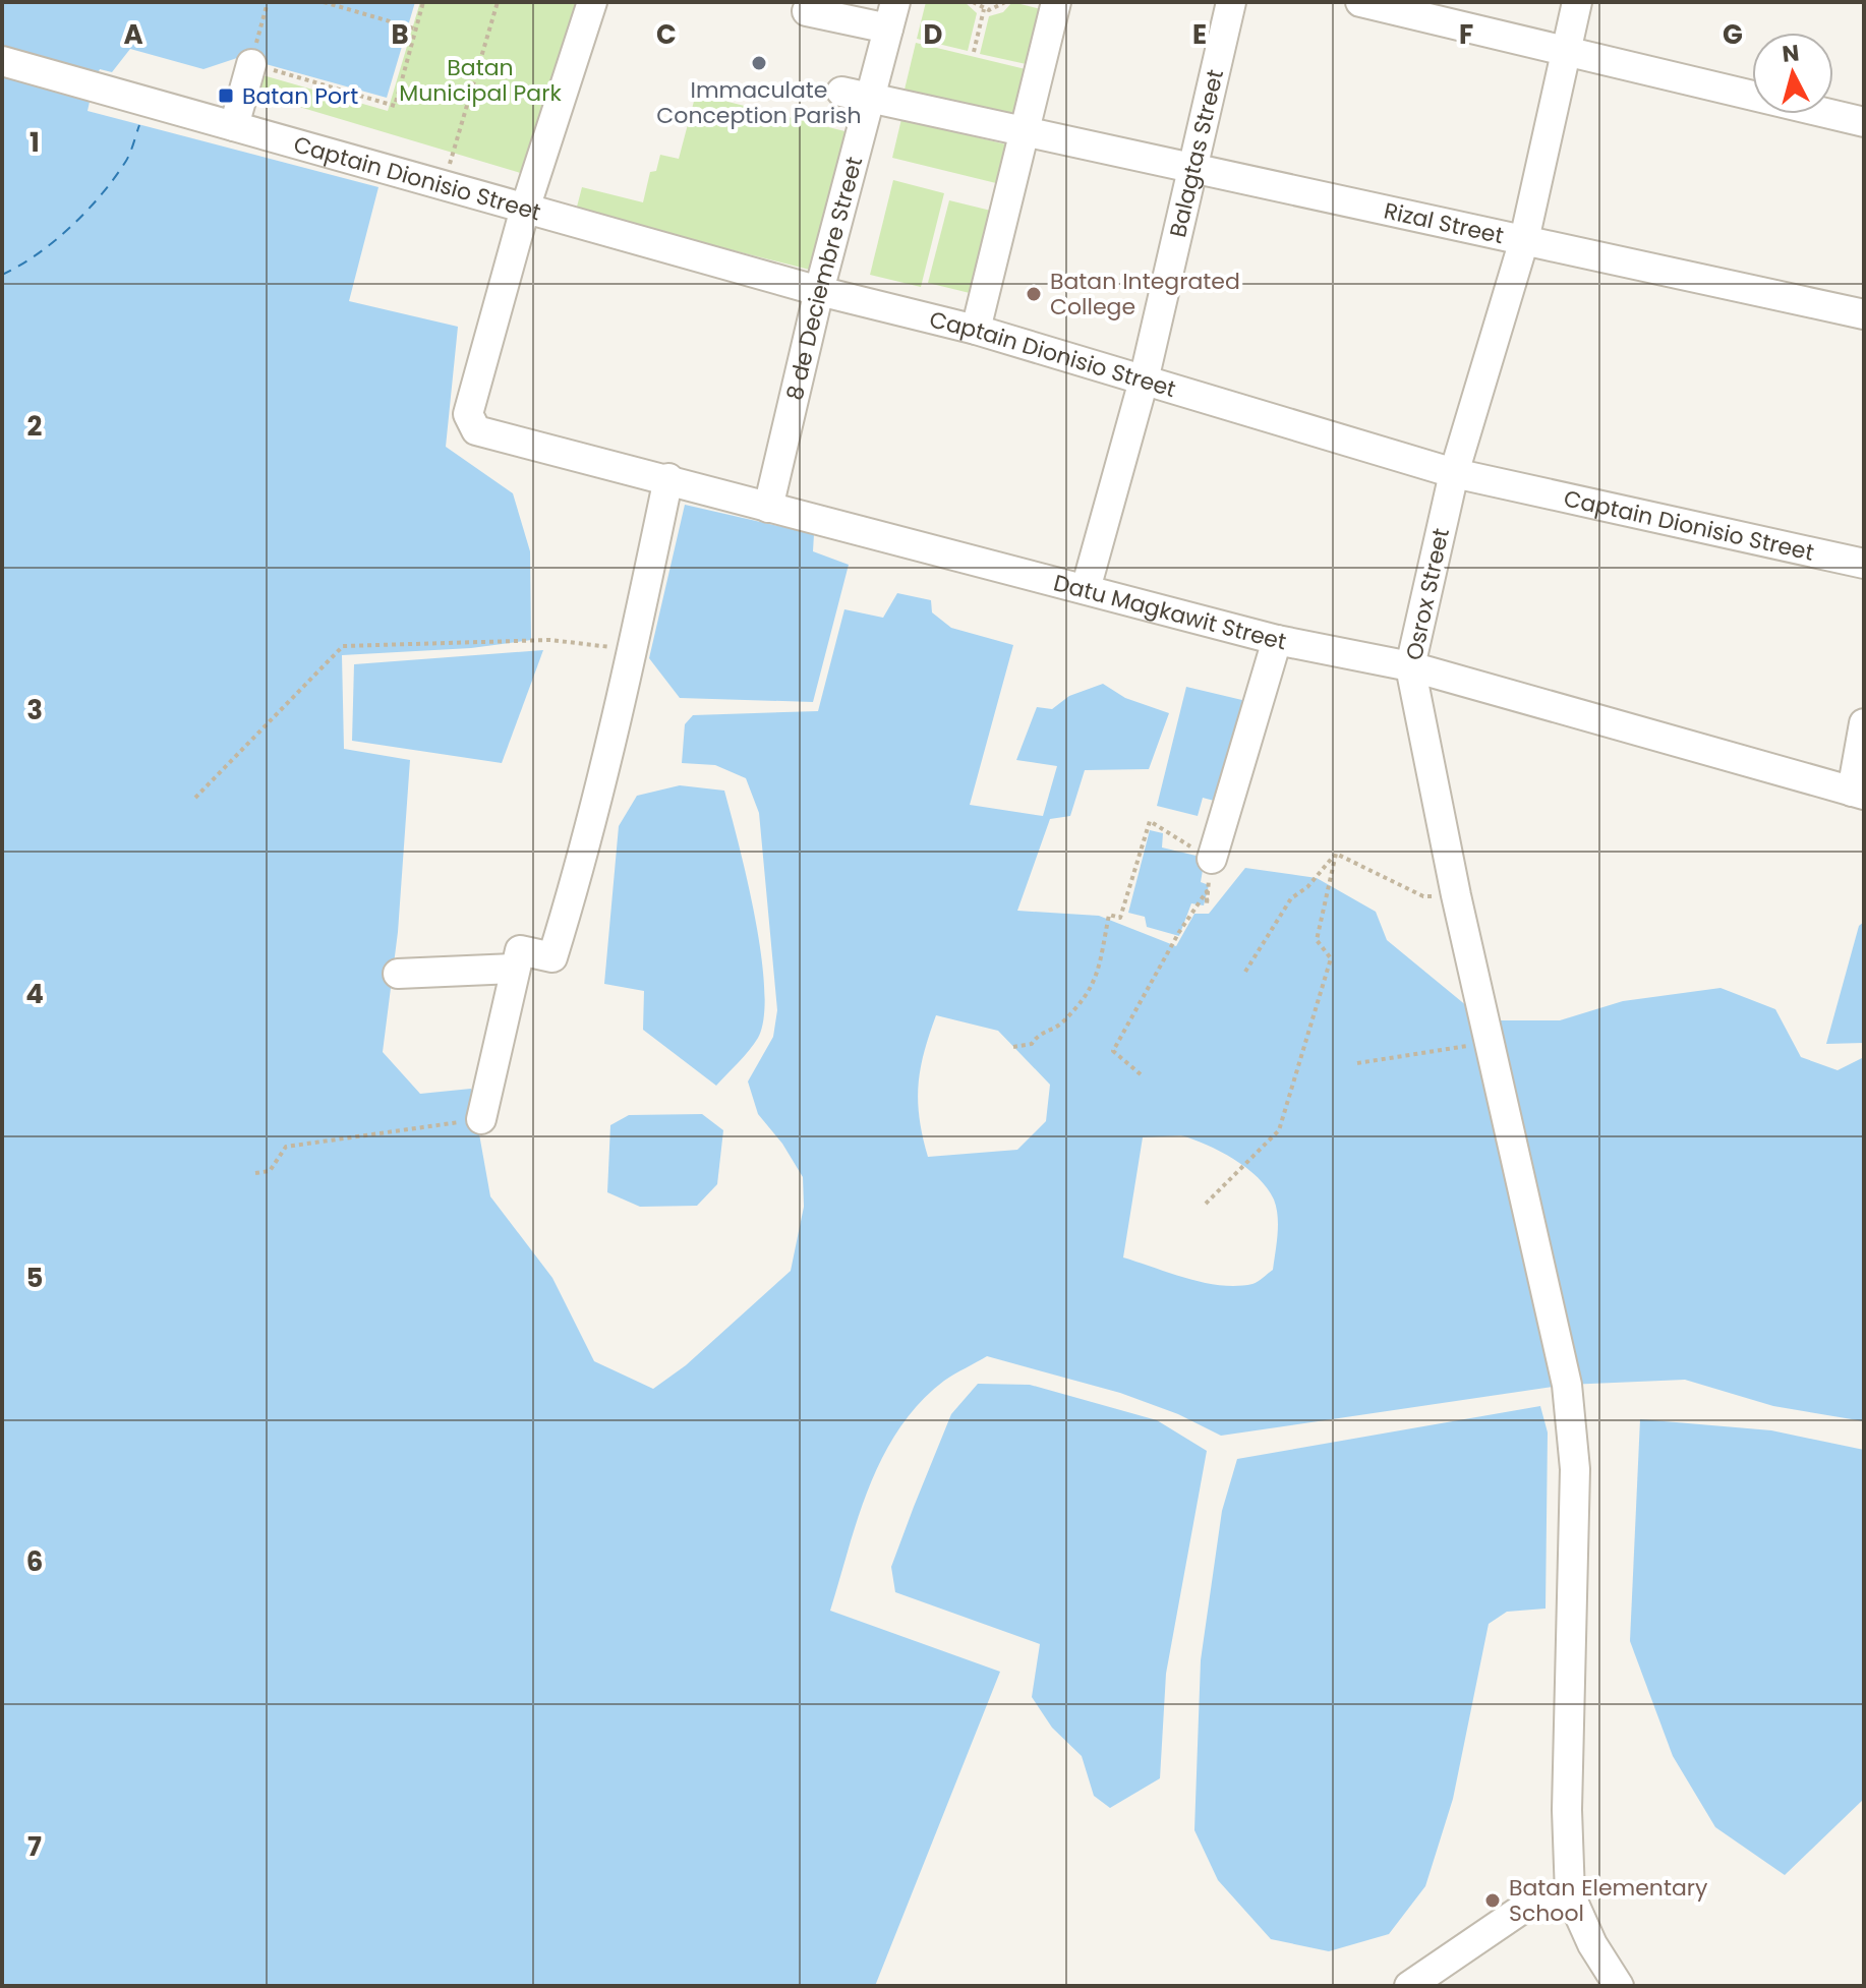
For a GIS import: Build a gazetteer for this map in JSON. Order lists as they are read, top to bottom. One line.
{"streets":{"street":["Balagtas Street","Captain Dionisio Street","Rizal Street","8 de Deciembre Street","Osrox Street","Datu Magkawit Street"]},"crossings":[["Balagtas Street","Captain Dionisio Street"],["Balagtas Street","Rizal Street"],["Balagtas Street","Datu Magkawit Street"],["Captain Dionisio Street","8 de Deciembre Street"],["Captain Dionisio Street","Osrox Street"],["Captain Dionisio Street","Datu Magkawit Street"],["Rizal Street","8 de Deciembre Street"],["Rizal Street","Osrox Street"],["8 de Deciembre Street","Datu Magkawit Street"],["Osrox Street","Datu Magkawit Street"]],"parks":["Batan Municipal Park"],"places":{"other":["Immaculate Conception Parish","Batan Integrated College","Batan Elementary School"],"transit":["Batan Port"]},"north":"top","grid":{"columns":["A","B","C","D","E","F","G"],"rows":["1","2","3","4","5","6","7"]}}
